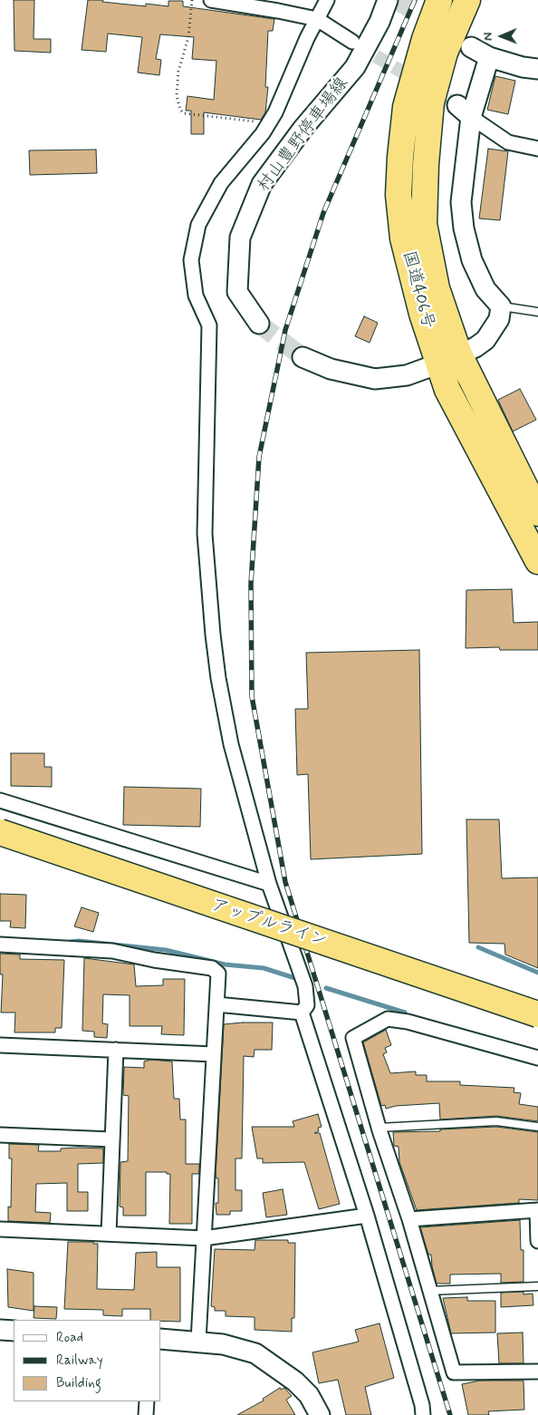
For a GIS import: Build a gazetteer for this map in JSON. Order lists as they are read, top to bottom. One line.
{"streets":{"highway":["国道406号","アップルライン"],"street":["村山豊野停車場線"]},"legend":["Road","Railway","Building"],"north":"left"}
